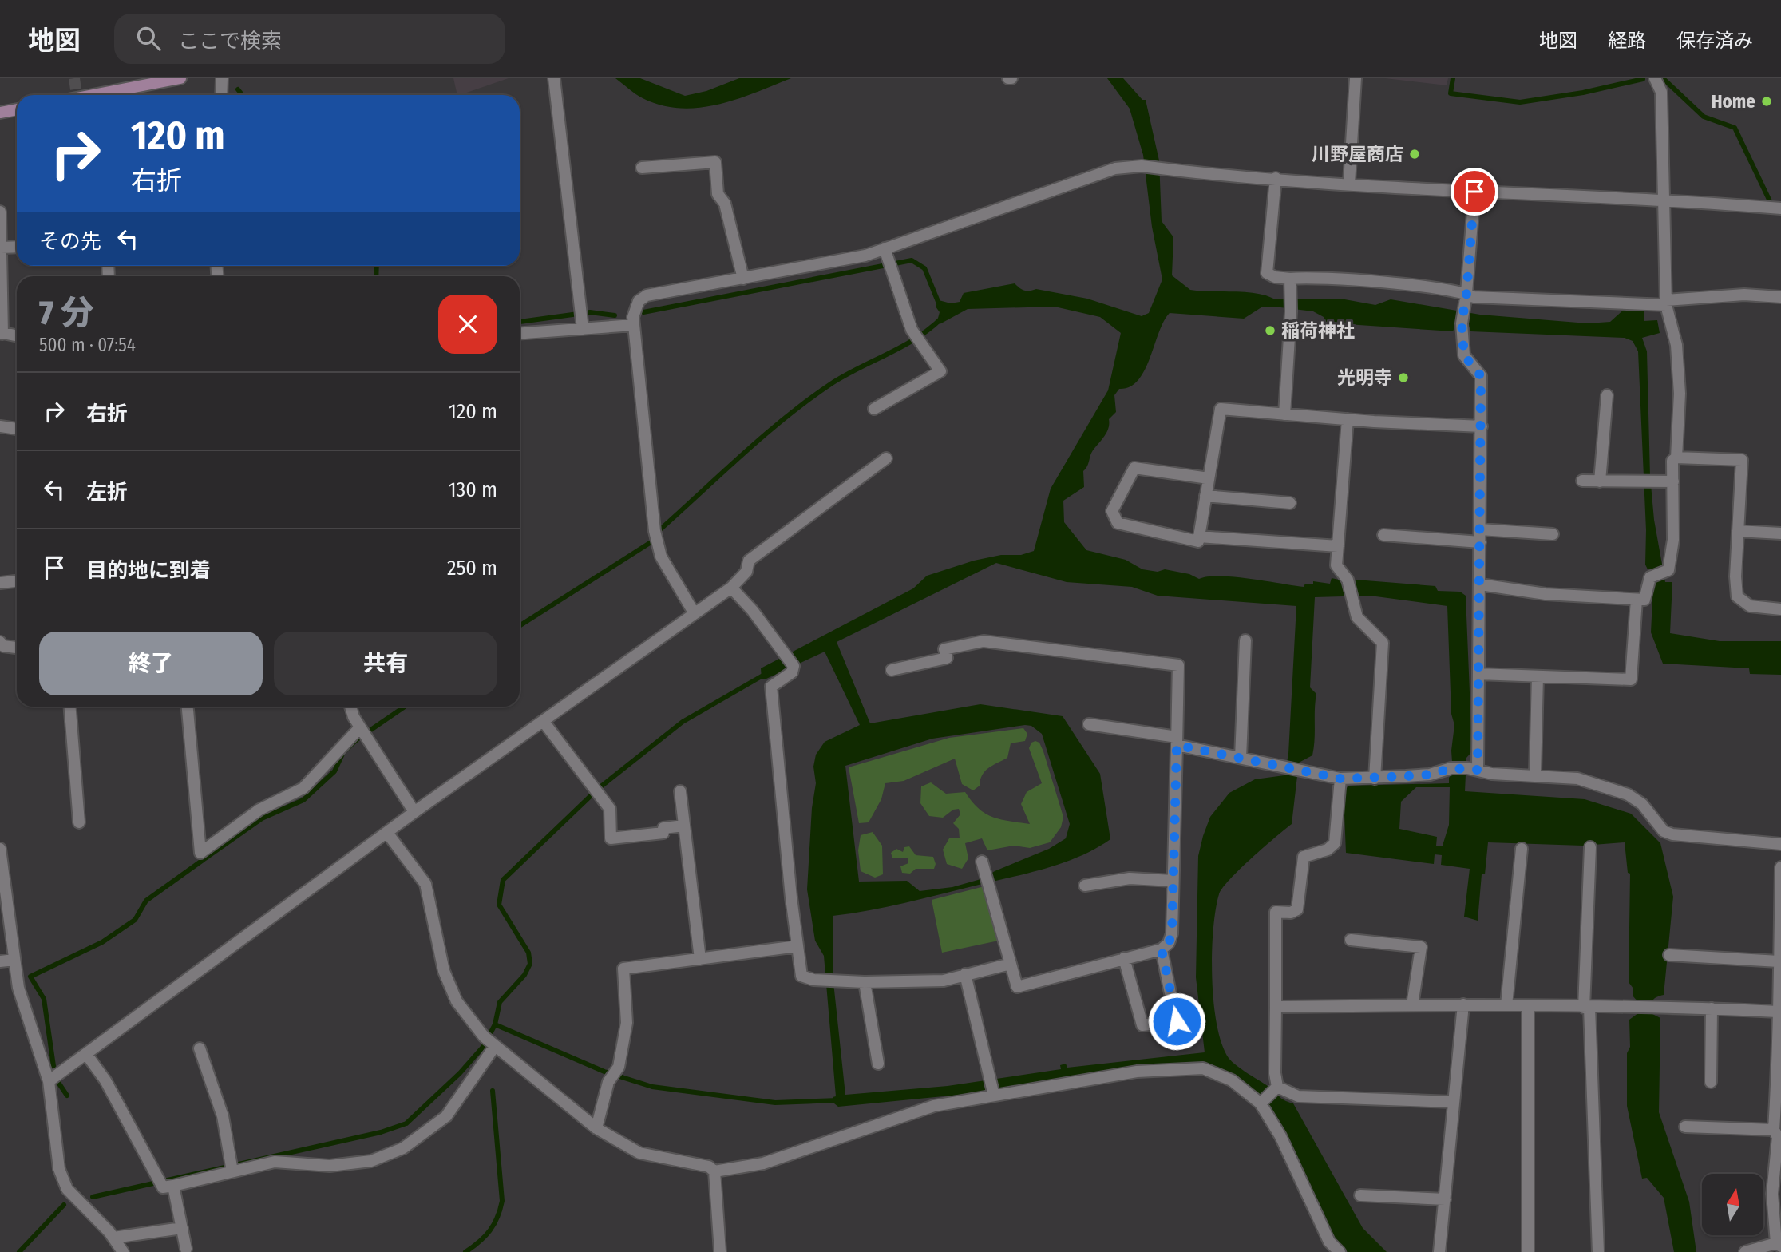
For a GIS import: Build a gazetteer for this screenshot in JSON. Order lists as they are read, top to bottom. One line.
{"places":["Home","川野屋商店","稲荷神社","光明寺"],"north":"top","page":{"header":"地図","search":"ここで検索","nav":["地図","経路","保存済み"],"turn":["120 m","右折"],"then":"その先","heading":["7 分","500 m · 07:54"],"list":[{"name":"右折","value":"120 m"},{"name":"左折","value":"130 m"},{"name":"目的地に到着","value":"250 m"}],"buttons":["終了","共有"]}}
